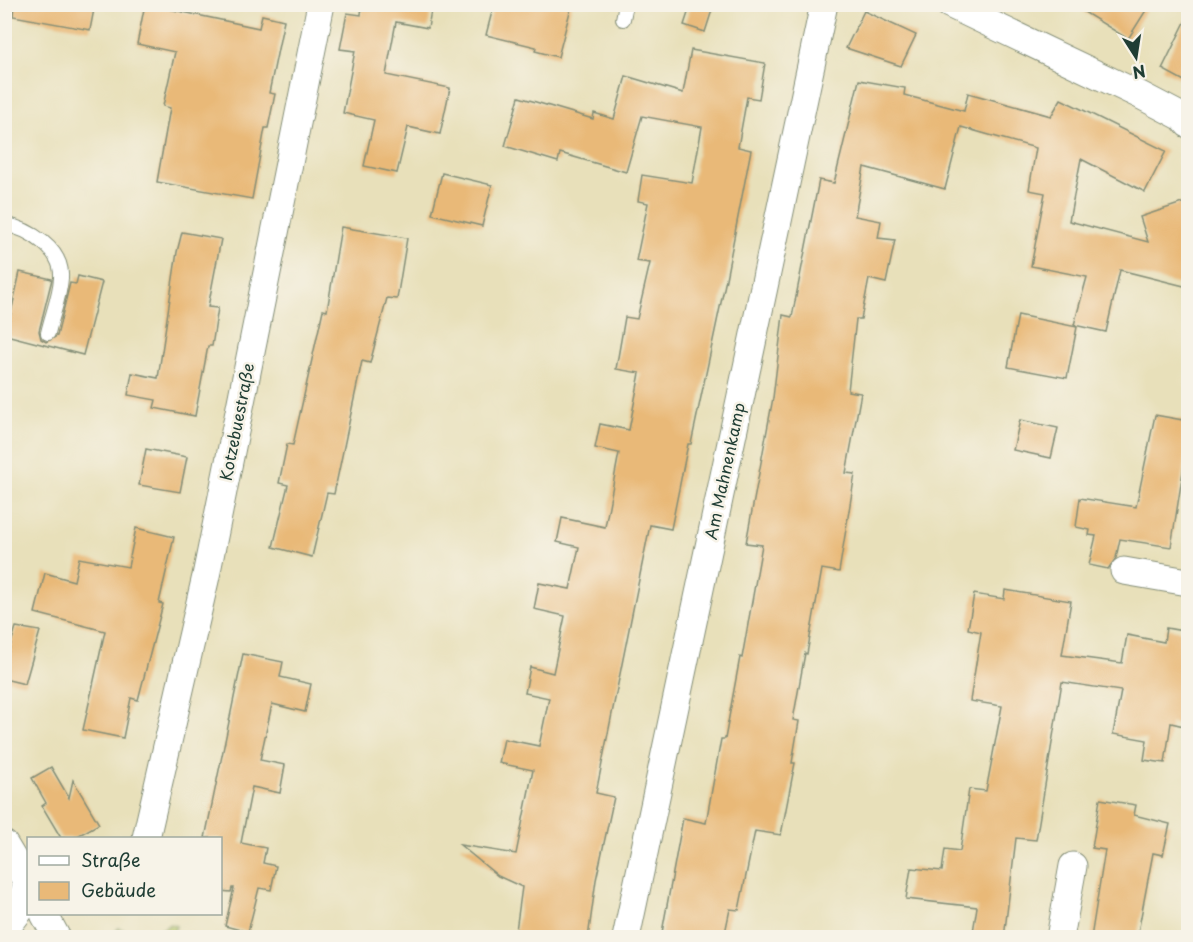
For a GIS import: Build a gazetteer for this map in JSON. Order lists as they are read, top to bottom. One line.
{"streets":{"street":["Kotzebuestraße","Am Mahnenkamp"]},"legend":["Straße","Gebäude"],"north":"bottom"}
